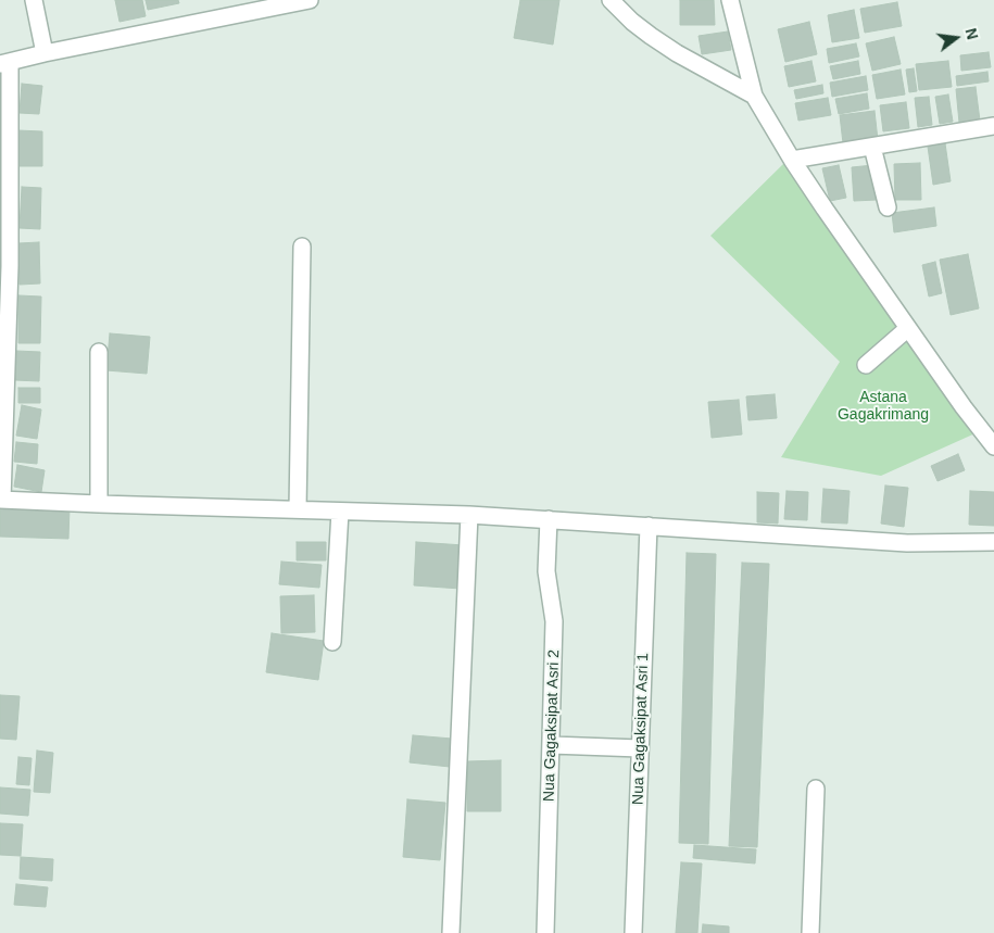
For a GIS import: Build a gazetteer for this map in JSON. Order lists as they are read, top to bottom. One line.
{"streets":{"street":["Nua Gagaksipat Asri 2","Nua Gagaksipat Asri 1"]},"parks":["Astana Gagakrimang"],"north":"right"}
